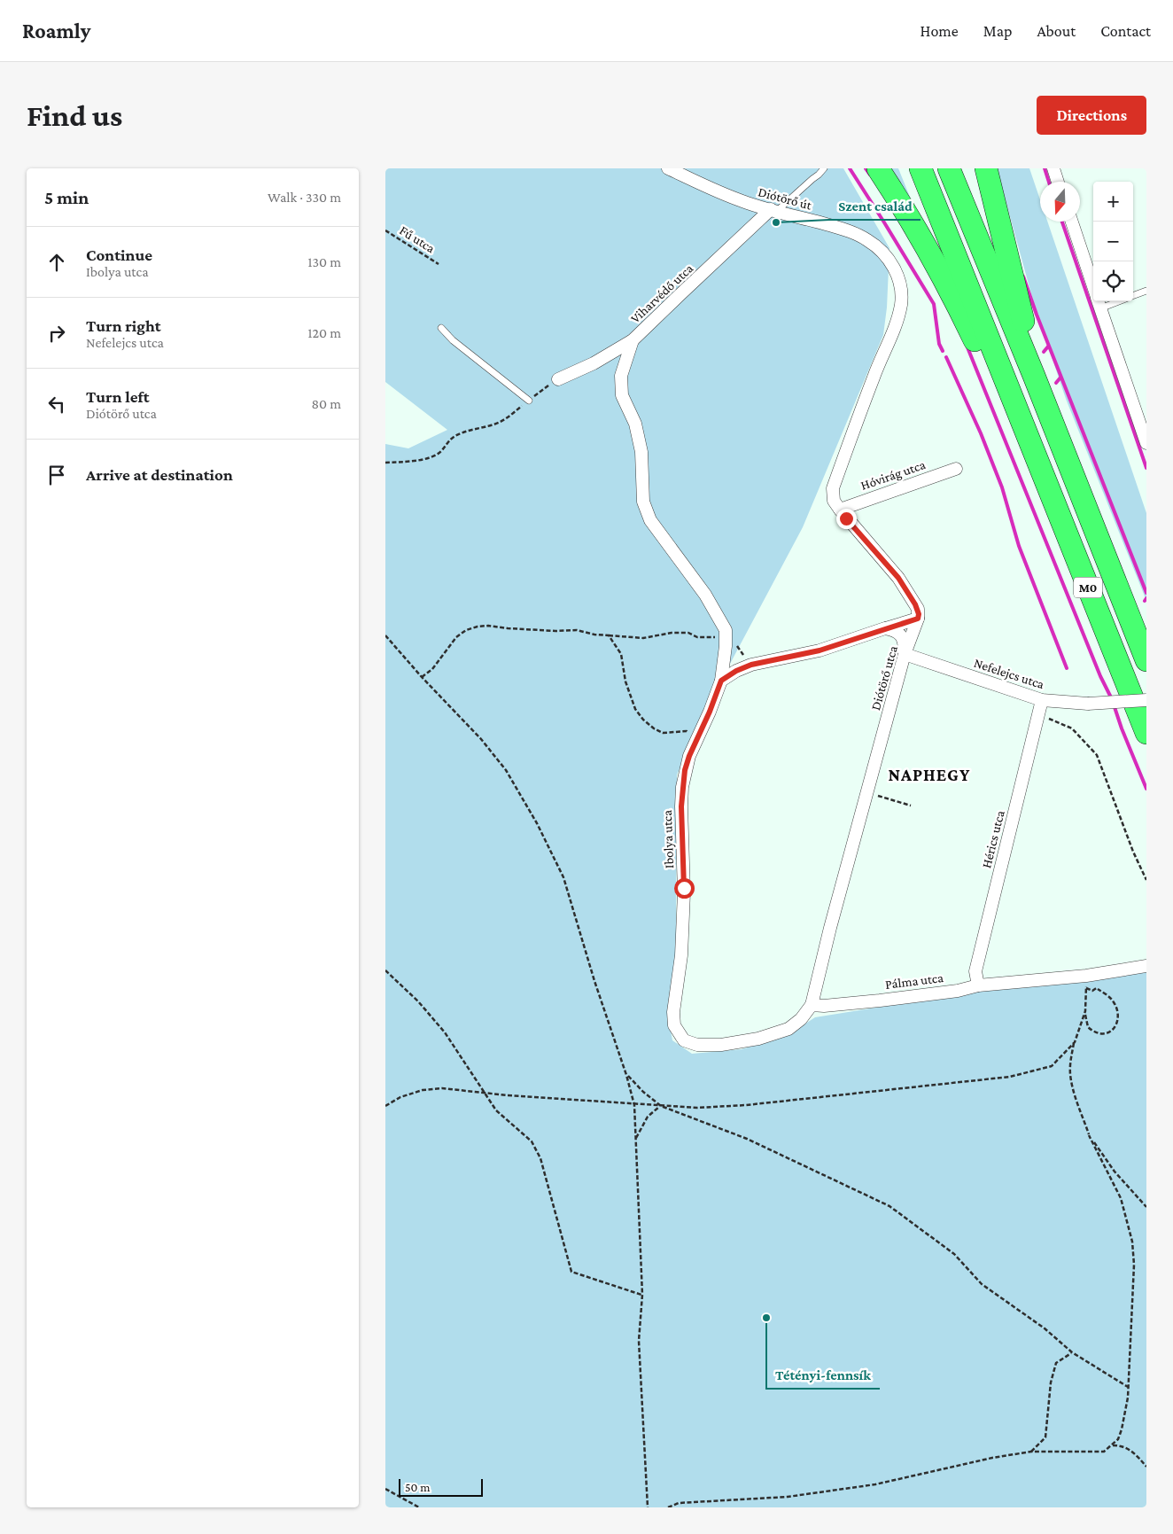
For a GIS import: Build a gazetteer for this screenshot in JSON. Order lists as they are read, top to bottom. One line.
{"streets":{"highway":["M0"],"street":["Diótörő út","Viharvédő utca","Hóvirág utca","Nefelejcs utca","Diótörő utca","Ibolya utca","Hérics utca","Pálma utca"],"path":["Fű utca"]},"crossings":[["Diótörő út","Viharvédő utca"],["Diótörő út","Hóvirág utca"],["Nefelejcs utca","Diótörő utca"],["Nefelejcs utca","Hérics utca"],["Diótörő utca","Ibolya utca"],["Diótörő utca","Pálma utca"],["Ibolya utca","Pálma utca"],["Hérics utca","Pálma utca"]],"districts":["NAPHEGY"],"places":["Szent család","Tétényi-fennsík"],"scale_bar":"50 m","north":"bottom","page":{"header":"Roamly","nav":["Home","Map","About","Contact"],"buttons":"Directions","title":"Find us","heading":["5 min","Walk · 330 m"],"map_buttons":["+","−"],"list":[["Continue","Ibolya utca","130 m"],["Turn right","Nefelejcs utca","120 m"],["Turn left","Diótörő utca","80 m"],"Arrive at destination"],"scale":"50 m"}}
